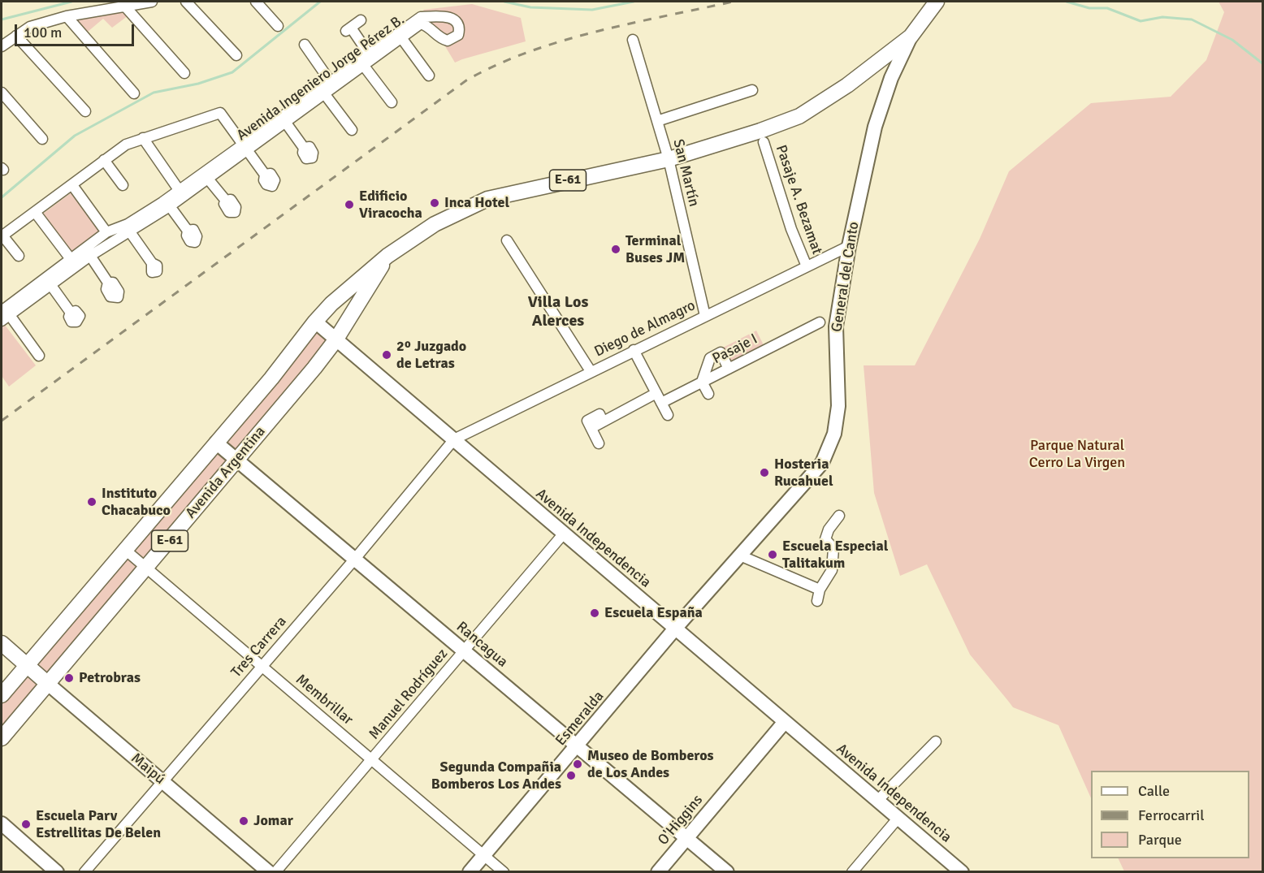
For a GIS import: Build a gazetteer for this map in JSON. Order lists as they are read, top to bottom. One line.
{"streets":{"main road":["E-61","General del Canto","Avenida Argentina","Avenida Independencia","Rancagua","Esmeralda","Maipú","O'Higgins"],"street":["Avenida Ingeniero Jorge Pérez B.","San Martín","Pasaje A. Bezamat","Diego de Almagro","Pasaje I","Tres Carrera","Manuel Rodríguez","Membrillar"]},"crossings":[["San Martín","E-61"],["San Martín","Diego de Almagro"],["E-61","General del Canto"],["E-61","Avenida Argentina"],["E-61","Avenida Independencia"],["Pasaje A. Bezamat","Diego de Almagro"],["General del Canto","Diego de Almagro"],["General del Canto","Avenida Independencia"],["General del Canto","Esmeralda"],["Diego de Almagro","Avenida Independencia"],["Diego de Almagro","Tres Carrera"],["Avenida Argentina","Avenida Independencia"],["Avenida Argentina","Rancagua"],["Avenida Argentina","Membrillar"],["Avenida Argentina","Maipú"],["Avenida Independencia","Tres Carrera"],["Avenida Independencia","Manuel Rodríguez"],["Avenida Independencia","Esmeralda"],["Avenida Independencia","O'Higgins"],["Rancagua","Tres Carrera"],["Rancagua","Manuel Rodríguez"],["Rancagua","Esmeralda"],["Rancagua","O'Higgins"],["Tres Carrera","Membrillar"],["Tres Carrera","Maipú"],["Manuel Rodríguez","Membrillar"],["Membrillar","Esmeralda"]],"districts":["Villa Los Alerces"],"parks":["Parque Natural Cerro La Virgen"],"places":["Inca Hotel","Edificio Viracocha","Terminal Buses JM","2º Juzgado de Letras","Hosteria Rucahuel","Instituto Chacabuco","Escuela Especial Talitakum","Escuela España","Petrobras","Museo de Bomberos de Los Andes","Segunda Compañia Bomberos Los Andes","Jomar","Escuela Parv Estrellitas De Belen"],"legend":["Calle","Ferrocarril","Parque"],"scale_bar":"100 m"}
